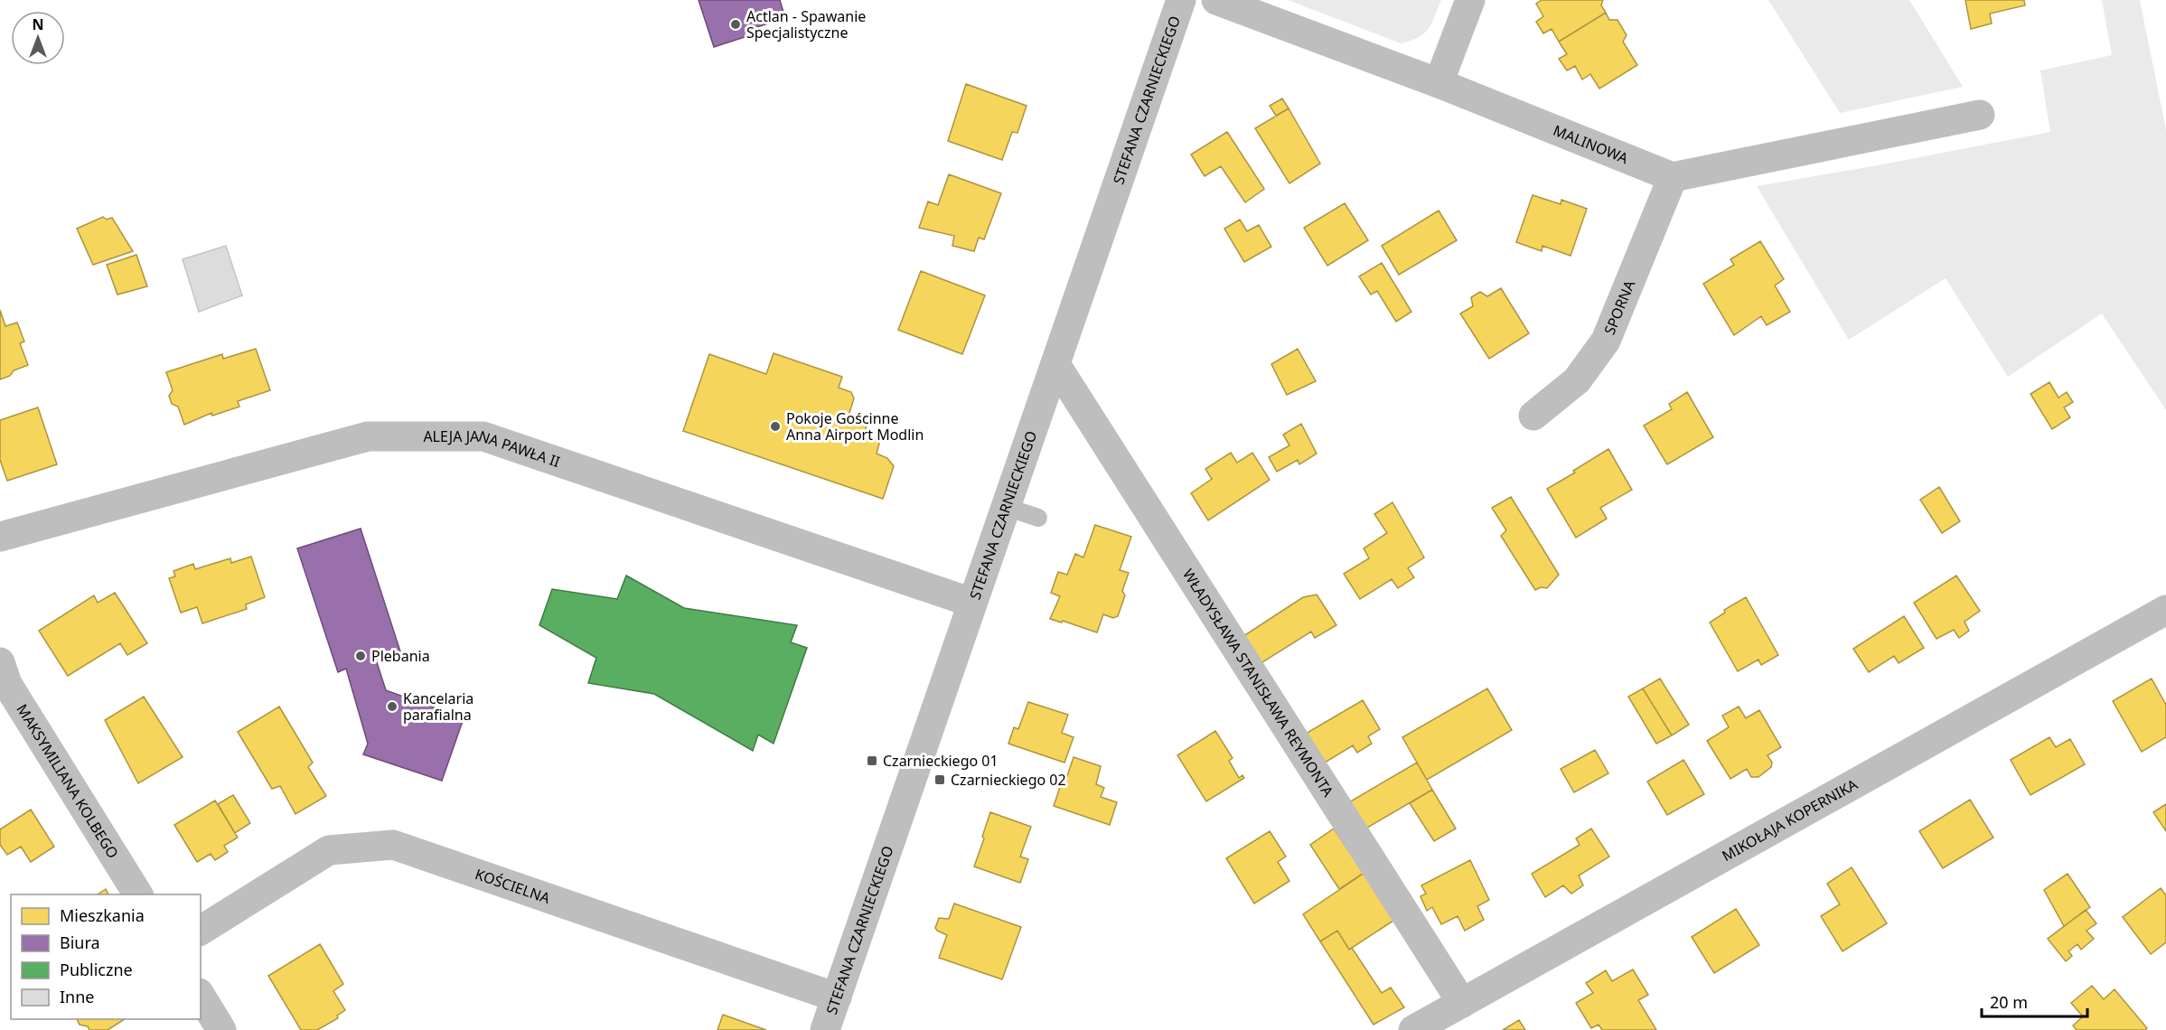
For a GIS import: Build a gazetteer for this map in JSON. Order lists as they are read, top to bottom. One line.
{"streets":{"street":["STEFANA CZARNIECKIEGO","MALINOWA","SPORNA","ALEJA JANA PAWŁA II","WŁADYSŁAWA STANISŁAWA REYMONTA","MAKSYMILIANA KOLBEGO","MIKOŁAJA KOPERNIKA","KOŚCIELNA"]},"crossings":[["STEFANA CZARNIECKIEGO","ALEJA JANA PAWŁA II"],["STEFANA CZARNIECKIEGO","WŁADYSŁAWA STANISŁAWA REYMONTA"],["STEFANA CZARNIECKIEGO","KOŚCIELNA"],["MALINOWA","SPORNA"],["WŁADYSŁAWA STANISŁAWA REYMONTA","MIKOŁAJA KOPERNIKA"]],"places":{"other":["Actlan - Spawanie Specjalistyczne","Pokoje Gościnne Anna Airport Modlin","Plebania","Kancelaria parafialna"],"transit":["Czarnieckiego 01","Czarnieckiego 02"]},"legend":["Mieszkania","Biura","Publiczne","Inne"],"scale_bar":"20 m","north":"top"}
